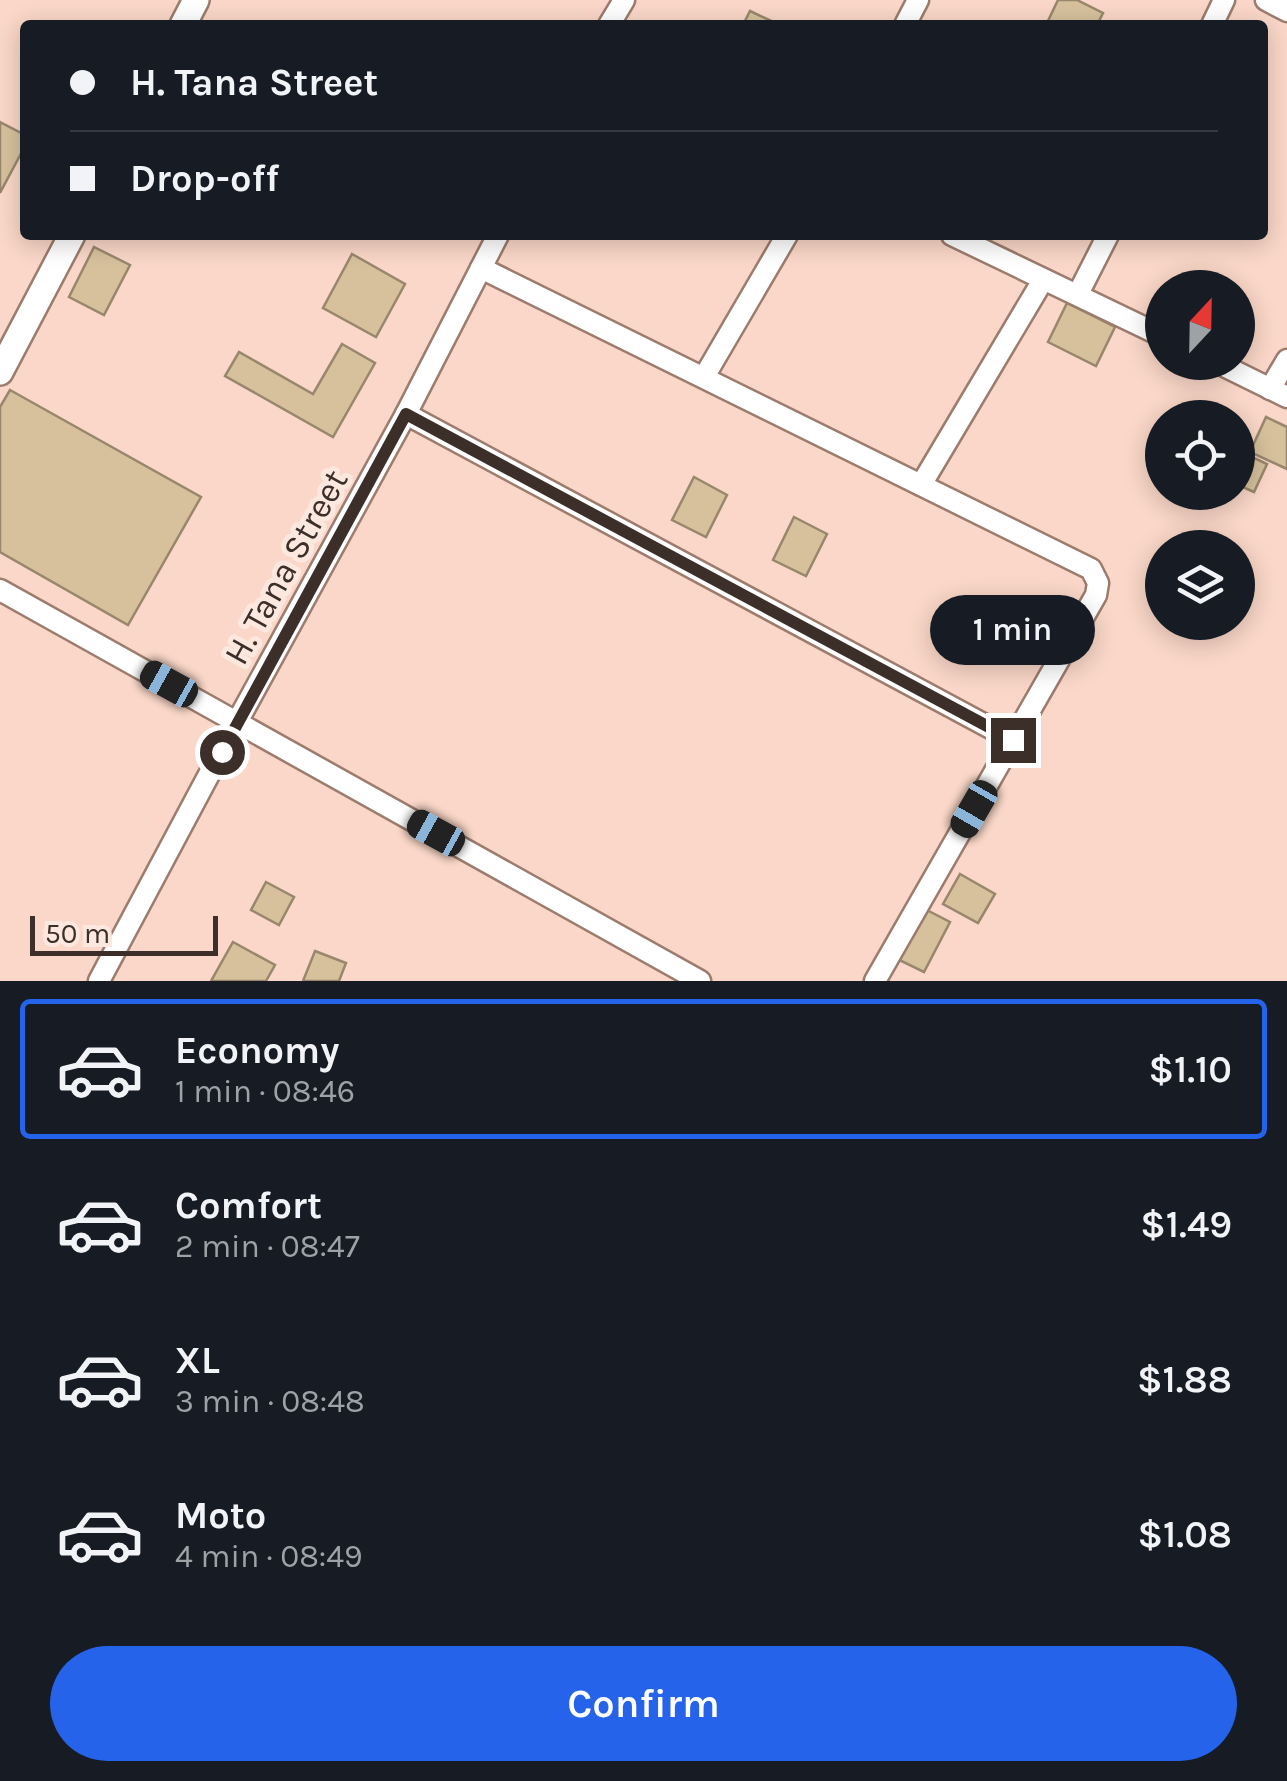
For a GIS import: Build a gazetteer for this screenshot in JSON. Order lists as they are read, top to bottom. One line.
{"streets":{"street":["H. Tana Street"]},"scale_bar":"50 m","north":"top","page":{"banner":["H. Tana Street","Drop-off"],"bubble":"1 min","scale":"50 m","list":[{"name":"Economy","note":"1 min · 08:46","value":"$1.10"},{"name":"Comfort","note":"2 min · 08:47","value":"$1.49"},{"name":"XL","note":"3 min · 08:48","value":"$1.88"},{"name":"Moto","note":"4 min · 08:49","value":"$1.08"}],"buttons":"Confirm"}}
